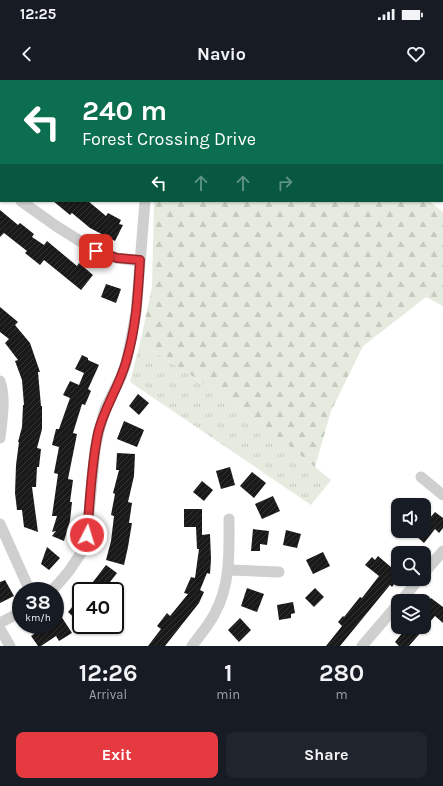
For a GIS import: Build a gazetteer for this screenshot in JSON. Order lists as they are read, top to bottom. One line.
{"page":{"status":"12:25","header":"Navio","turn":["240 m","Forest Crossing Drive"],"speed":"38 km/h","limit":"40","eta":["12:26","Arrival","1","min","280","m"],"buttons":["Exit","Share"]}}
